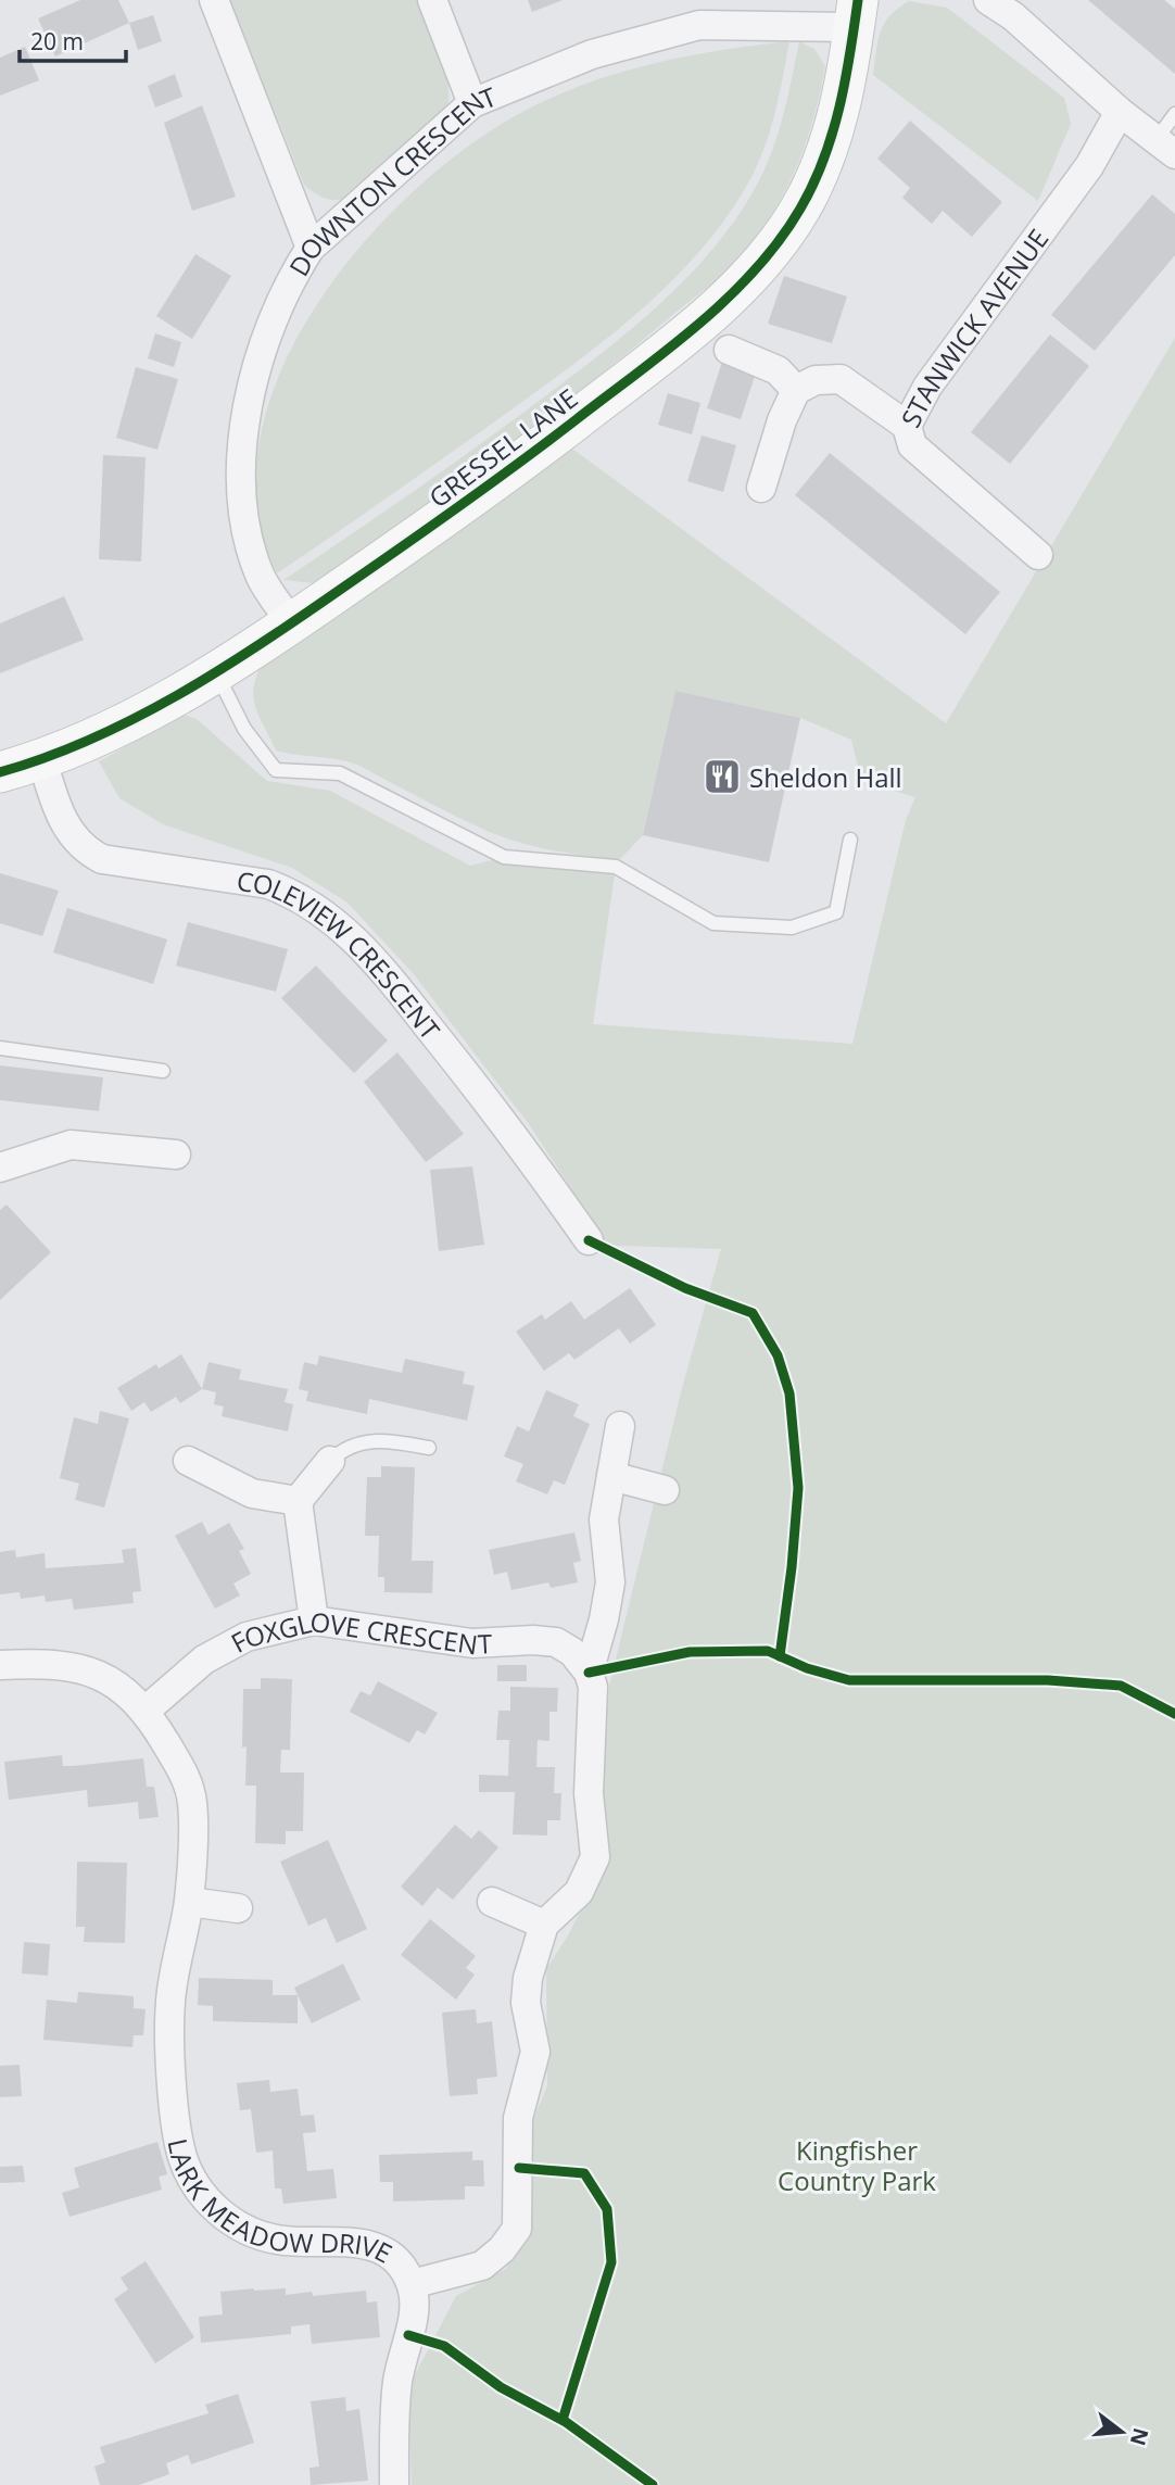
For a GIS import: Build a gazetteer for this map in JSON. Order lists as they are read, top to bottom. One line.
{"streets":{"street":["DOWNTON CRESCENT","STANWICK AVENUE","GRESSEL LANE","COLEVIEW CRESCENT","FOXGLOVE CRESCENT","LARK MEADOW DRIVE"]},"crossings":[["DOWNTON CRESCENT","GRESSEL LANE"],["GRESSEL LANE","COLEVIEW CRESCENT"],["FOXGLOVE CRESCENT","LARK MEADOW DRIVE"]],"parks":["Kingfisher Country Park"],"places":{"restaurant":["Sheldon Hall"]},"scale_bar":"20 m","north":"right"}
